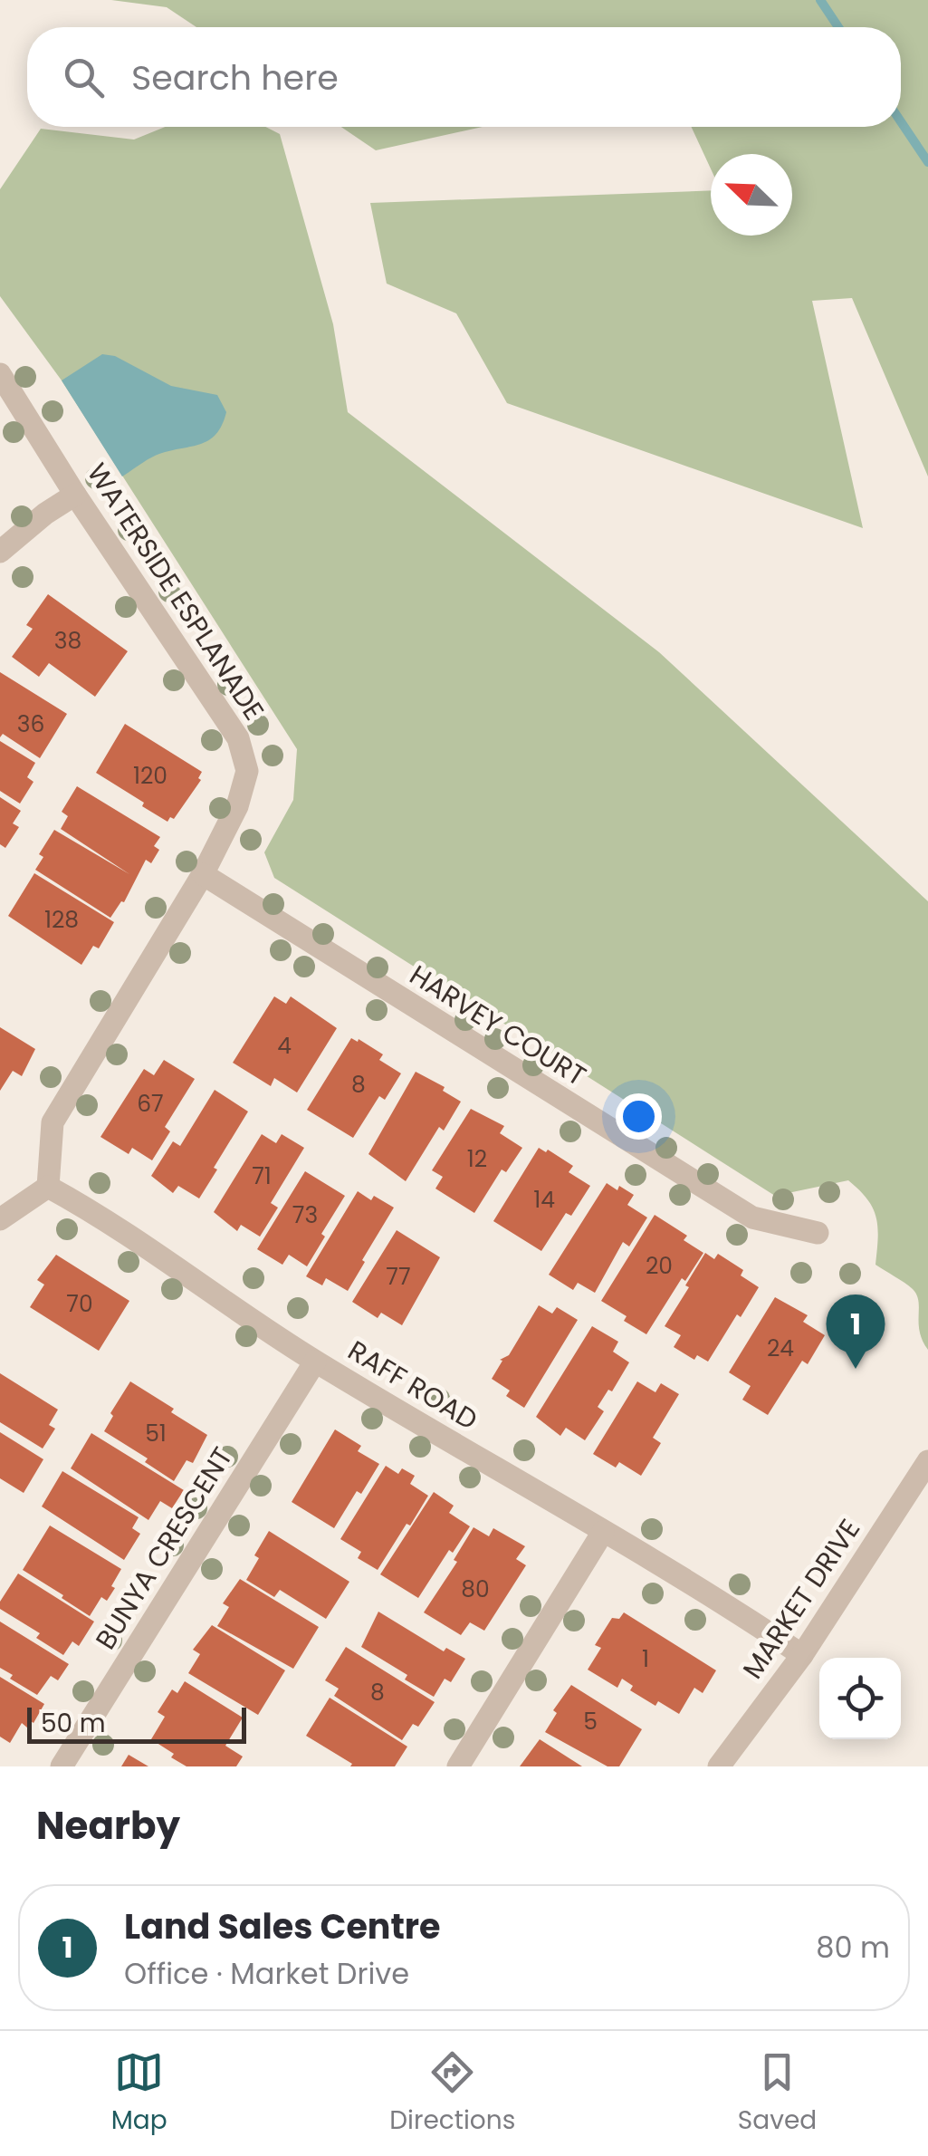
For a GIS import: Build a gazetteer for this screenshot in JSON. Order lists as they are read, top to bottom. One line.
{"streets":{"street":["WATERSIDE ESPLANADE","HARVEY COURT","RAFF ROAD","BUNYA CRESCENT","MARKET DRIVE"]},"crossings":[["WATERSIDE ESPLANADE","HARVEY COURT"],["WATERSIDE ESPLANADE","RAFF ROAD"],["RAFF ROAD","BUNYA CRESCENT"],["RAFF ROAD","MARKET DRIVE"]],"house_numbers":["38","36","120","128","4","8","67","12","71","14","73","20","77","70","24","51","80","1","8","5"],"scale_bar":"50 m","north":"top left","page":{"search":"Search here","pins":"1","scale":"50 m","heading":"Nearby","list":[{"mark":"1","name":"Land Sales Centre","note":"Office · Market Drive","value":"80 m"}],"nav":["Map","Directions","Saved"]}}
